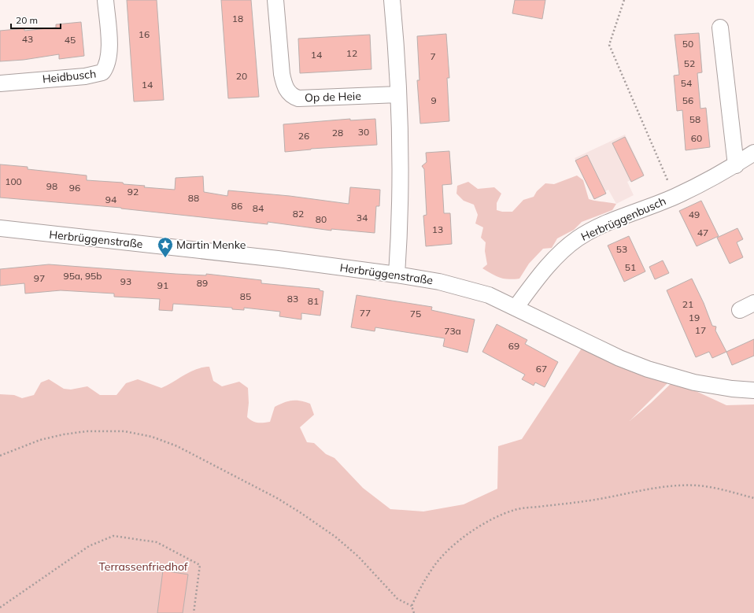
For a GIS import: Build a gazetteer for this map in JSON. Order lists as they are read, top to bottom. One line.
{"streets":{"street":["Heidbusch","Op de Heie","Herbrüggenbusch","Herbrüggenstraße"]},"crossings":[["Herbrüggenbusch","Herbrüggenstraße"]],"parks":["Terrassenfriedhof"],"places":{"place":["Martin Menke"]},"house_numbers":["18","16","43","45","50","12","14","7","52","20","54","14","9","56","58","30","28","26","60","100","98","96","92","88","94","86","84","82","49","34","80","13","47","53","51","95a, 95b","97","93","89","91","85","83","81","21","77","75","19","17","73a","69","67"],"scale_bar":"20 m"}
